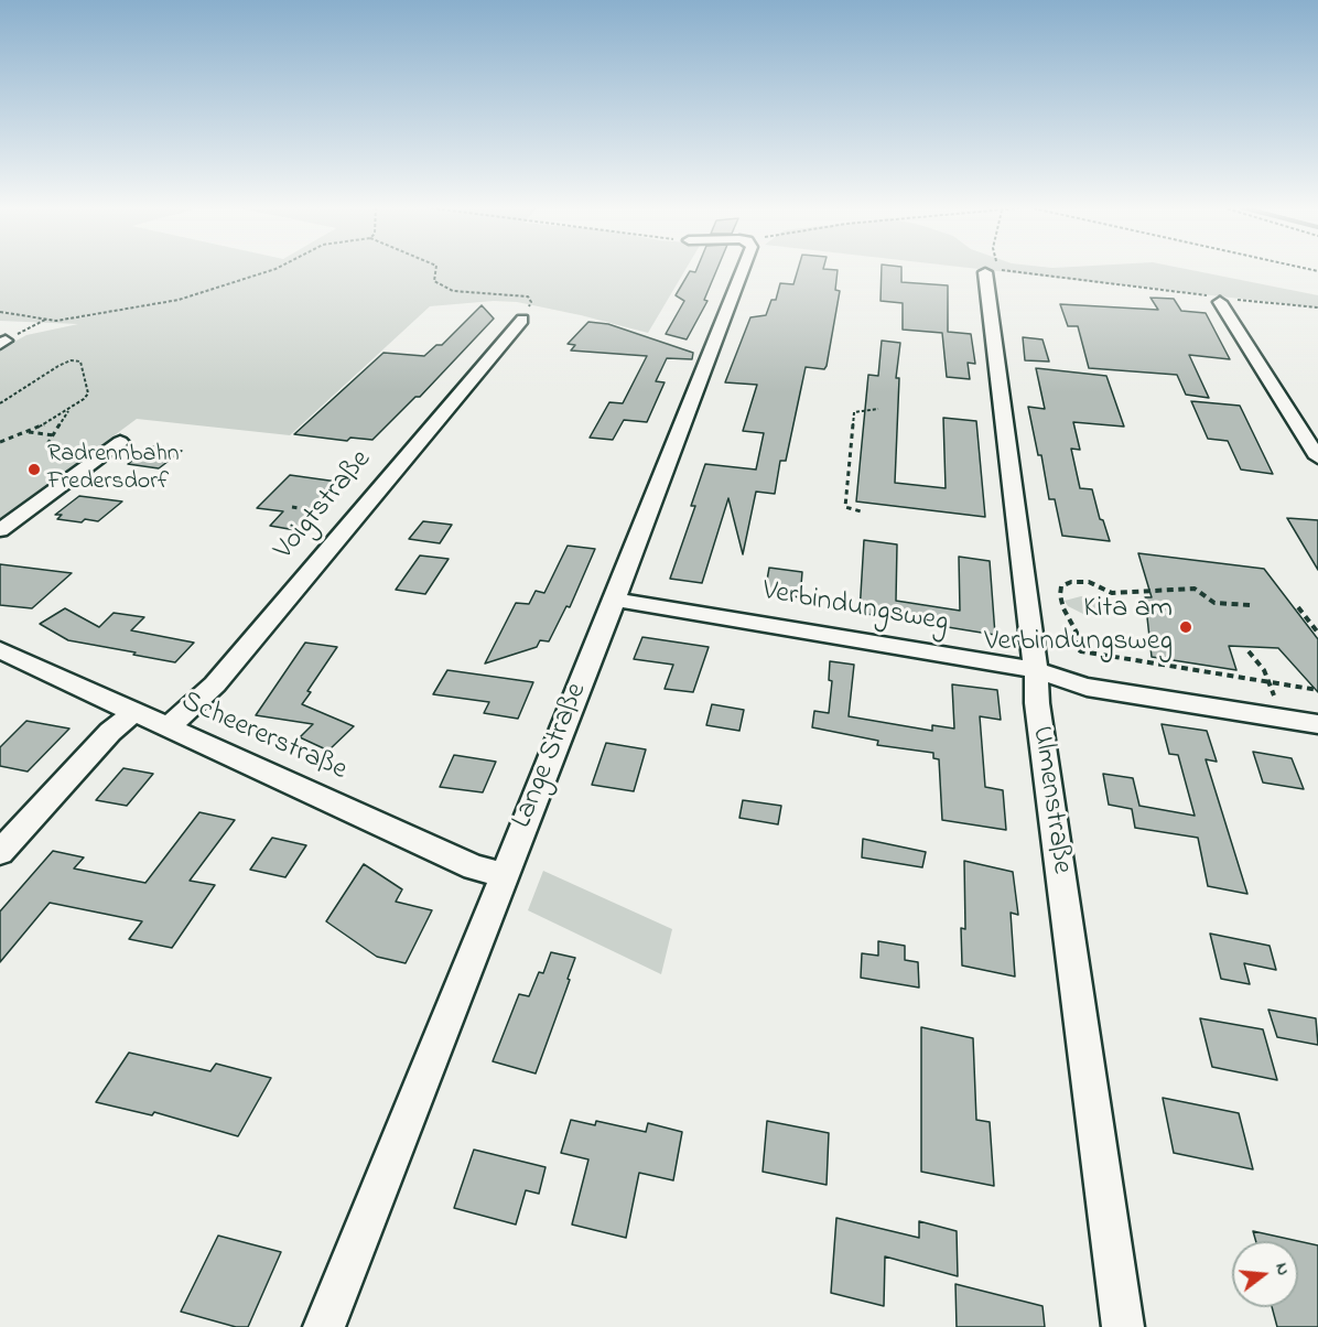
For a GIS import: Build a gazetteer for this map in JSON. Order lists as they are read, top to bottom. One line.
{"streets":{"street":["Voigtstraße","Verbindungsweg","Scheererstraße","Lange Straße","Ulmenstraße"]},"crossings":[["Voigtstraße","Scheererstraße"],["Verbindungsweg","Lange Straße"],["Verbindungsweg","Ulmenstraße"],["Scheererstraße","Lange Straße"]],"places":["Radrennbahn Fredersdorf","Kita am Verbindungsweg"],"north":"right"}
